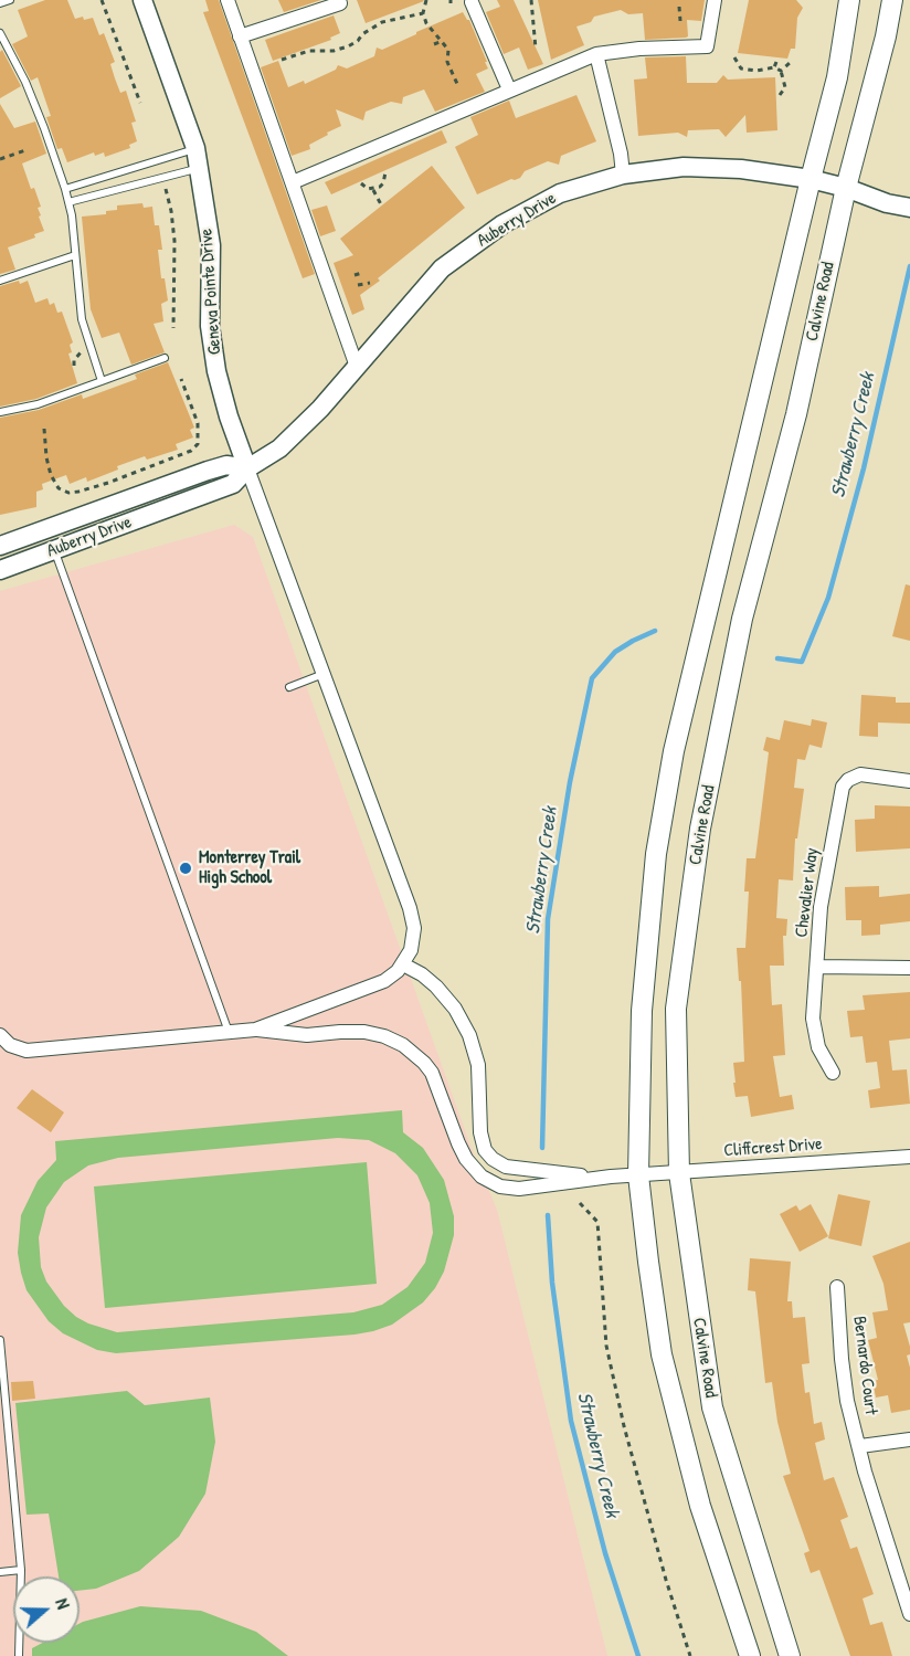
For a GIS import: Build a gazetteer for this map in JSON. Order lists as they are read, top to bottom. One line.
{"streets":{"main road":["Calvine Road"],"street":["Auberry Drive","Geneva Pointe Drive","Chevalier Way","Cliffcrest Drive","Bernardo Court"]},"crossings":[["Auberry Drive","Geneva Pointe Drive"],["Auberry Drive","Calvine Road"],["Calvine Road","Cliffcrest Drive"]],"water":["Strawberry Creek"],"places":["Monterrey Trail High School"],"north":"right"}
